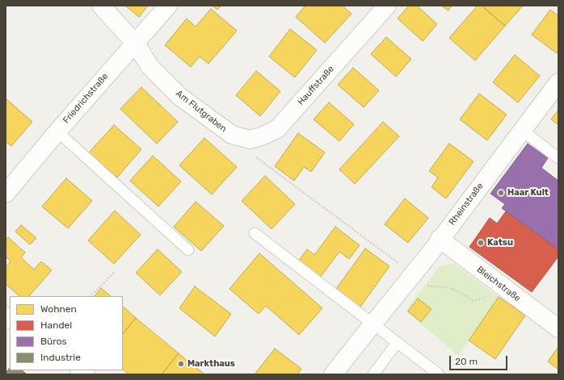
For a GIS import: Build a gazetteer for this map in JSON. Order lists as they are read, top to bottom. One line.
{"streets":{"street":["Hauffstraße","Friedrichstraße","Am Flutgraben","Rheinstraße","Bleichstraße"]},"crossings":[["Hauffstraße","Am Flutgraben"],["Friedrichstraße","Am Flutgraben"],["Rheinstraße","Bleichstraße"]],"places":["Haar Kult","Katsu","Markthaus"],"legend":["Wohnen","Handel","Büros","Industrie"],"scale_bar":"20 m"}
